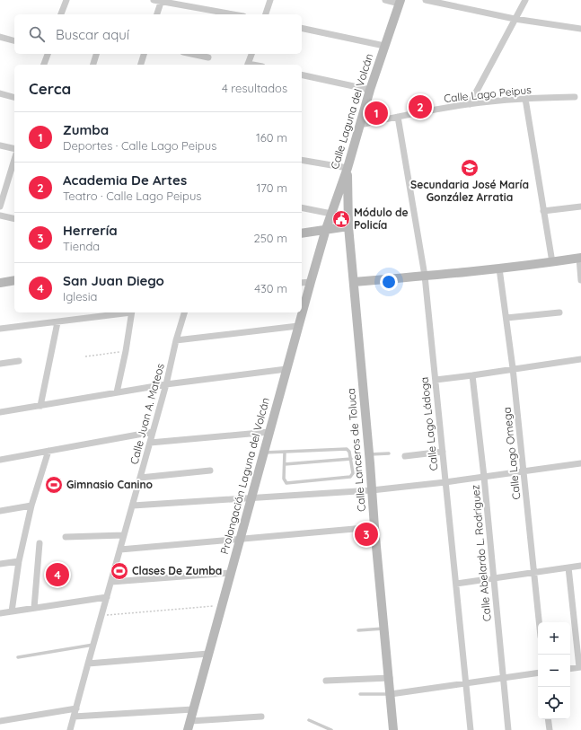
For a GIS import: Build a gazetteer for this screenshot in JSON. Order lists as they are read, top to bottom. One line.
{"streets":{"main road":["Calle Laguna del Volcán","Calle Lanceros de Toluca","Prolongación Laguna del Volcán"],"street":["Calle Lago Peipus","Calle Juan A. Mateos","Calle Lago Ládoga","Calle Lago Omega","Calle Abelardo L. Rodríguez"]},"crossings":[["Calle Lago Peipus","Calle Laguna del Volcán"],["Calle Lago Peipus","Calle Lago Ládoga"],["Calle Laguna del Volcán","Calle Lanceros de Toluca"],["Calle Laguna del Volcán","Prolongación Laguna del Volcán"]],"places":{"school or university":["Secundaria José María González Arratia"],"public building":["Módulo de Policía"],"sports":["Gimnasio Canino","Clases De Zumba"]},"page":{"search":"Buscar aquí","heading":["Cerca","4 resultados"],"pins":["2","1","3","4"],"list":[{"mark":"1","name":"Zumba","note":"Deportes · Calle Lago Peipus","value":"160 m"},{"mark":"2","name":"Academia De Artes","note":"Teatro · Calle Lago Peipus","value":"170 m"},{"mark":"3","name":"Herrería","note":"Tienda","value":"250 m"},{"mark":"4","name":"San Juan Diego","note":"Iglesia","value":"430 m"}],"map_buttons":["+","−"]}}
